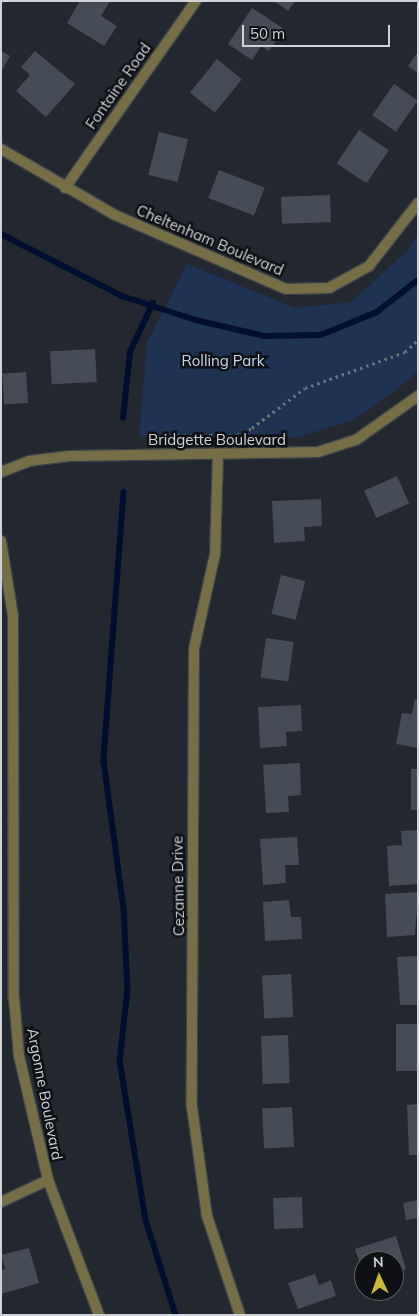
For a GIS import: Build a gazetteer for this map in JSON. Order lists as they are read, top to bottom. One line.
{"streets":{"street":["Fontaine Road","Cheltenham Boulevard","Bridgette Boulevard","Cezanne Drive","Argonne Boulevard"]},"crossings":[["Fontaine Road","Cheltenham Boulevard"],["Bridgette Boulevard","Cezanne Drive"]],"parks":["Rolling Park"],"scale_bar":"50 m","north":"top"}
